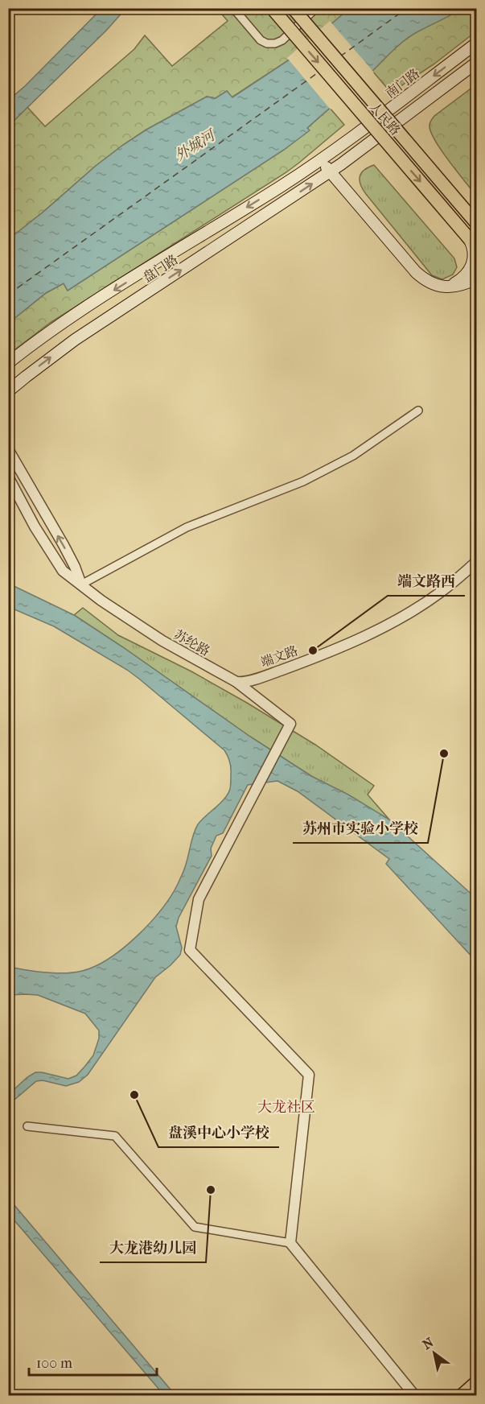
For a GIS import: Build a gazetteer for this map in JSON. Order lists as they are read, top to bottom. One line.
{"streets":{"main road":["南门路","人民路","盘门路"],"street":["苏纶路","端文路"]},"crossings":[["南门路","盘门路"],["苏纶路","端文路"]],"districts":["大龙社区"],"water":["外城河"],"places":["端文路西","苏州市实验小学校","盘溪中心小学校","大龙港幼儿园"],"scale_bar":"100 m","north":"top left"}
